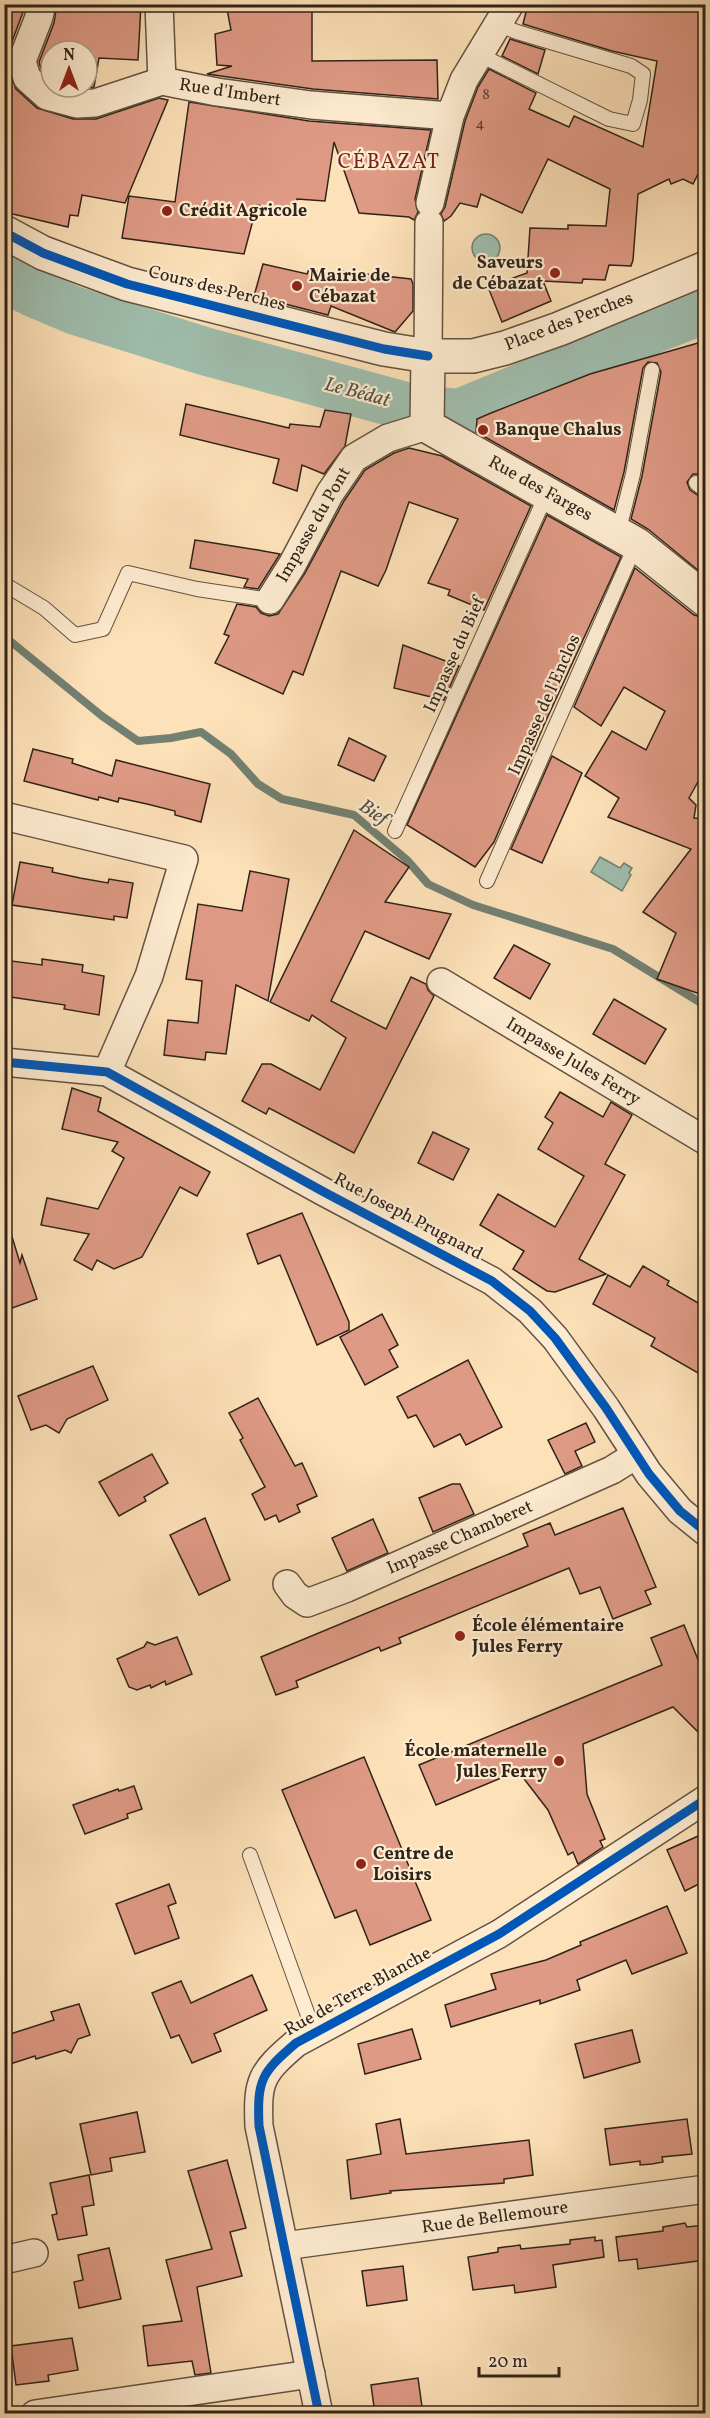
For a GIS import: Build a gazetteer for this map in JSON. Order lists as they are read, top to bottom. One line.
{"streets":{"street":["Rue d'Imbert","Cours des Perches","Place des Perches","Rue des Farges","Impasse du Pont","Impasse Jules Ferry","Rue Joseph Prugnard","Impasse Chamberet","Rue de Terre Blanche","Rue de Bellemoure"],"lane":["Impasse du Bief","Impasse de l'Enclos"]},"crossings":[["Cours des Perches","Place des Perches"],["Rue des Farges","Impasse du Pont"],["Rue des Farges","Impasse du Bief"],["Rue des Farges","Impasse de l'Enclos"],["Rue Joseph Prugnard","Impasse Chamberet"],["Rue de Terre Blanche","Rue de Bellemoure"]],"districts":["CÉBAZAT"],"water":["Le Bédat","Bief"],"places":["Crédit Agricole","Saveurs de Cébazat","Mairie de Cébazat","Banque Chalus","École élémentaire Jules Ferry","École maternelle Jules Ferry","Centre de Loisirs"],"house_numbers":["8","4"],"scale_bar":"20 m","north":"top"}
